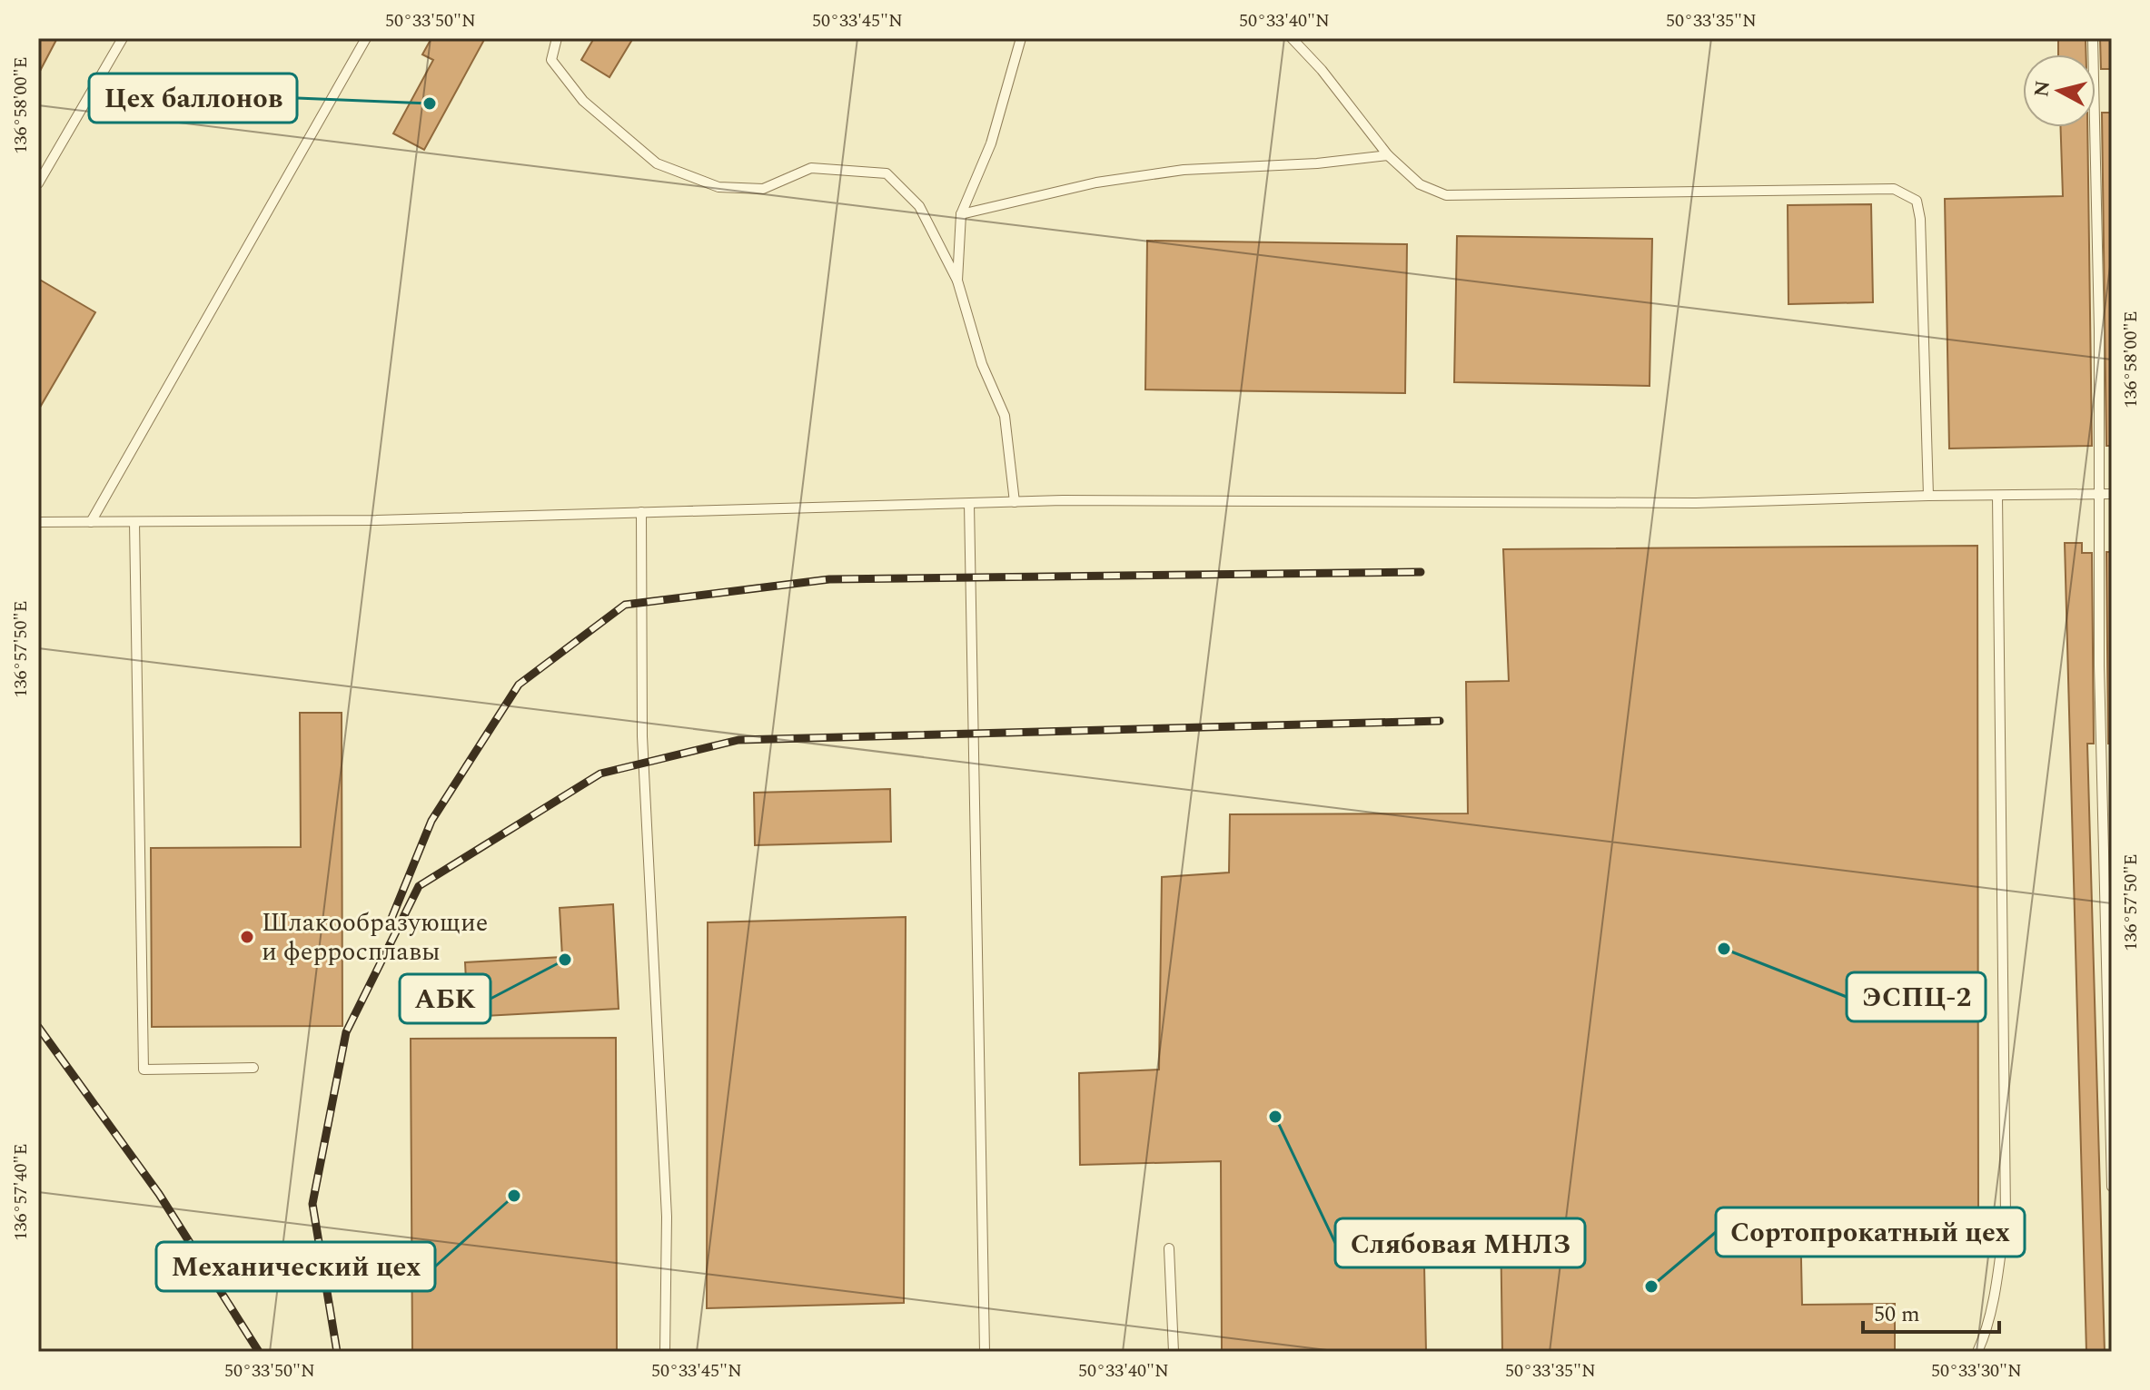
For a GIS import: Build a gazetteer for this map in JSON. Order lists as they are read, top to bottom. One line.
{"places":["Цех баллонов","Шлакообразующие и ферросплавы","ЭСПЦ-2","АБК","Слябовая МНЛЗ","Механический цех","Сортопрокатный цех"],"scale_bar":"50 m","north":"left","coordinates":["50°33'50\"N","50°33'45\"N","50°33'40\"N","50°33'35\"N","136°58'00\"E","136°57'50\"E","136°57'40\"E","50°33'30\"N"]}
